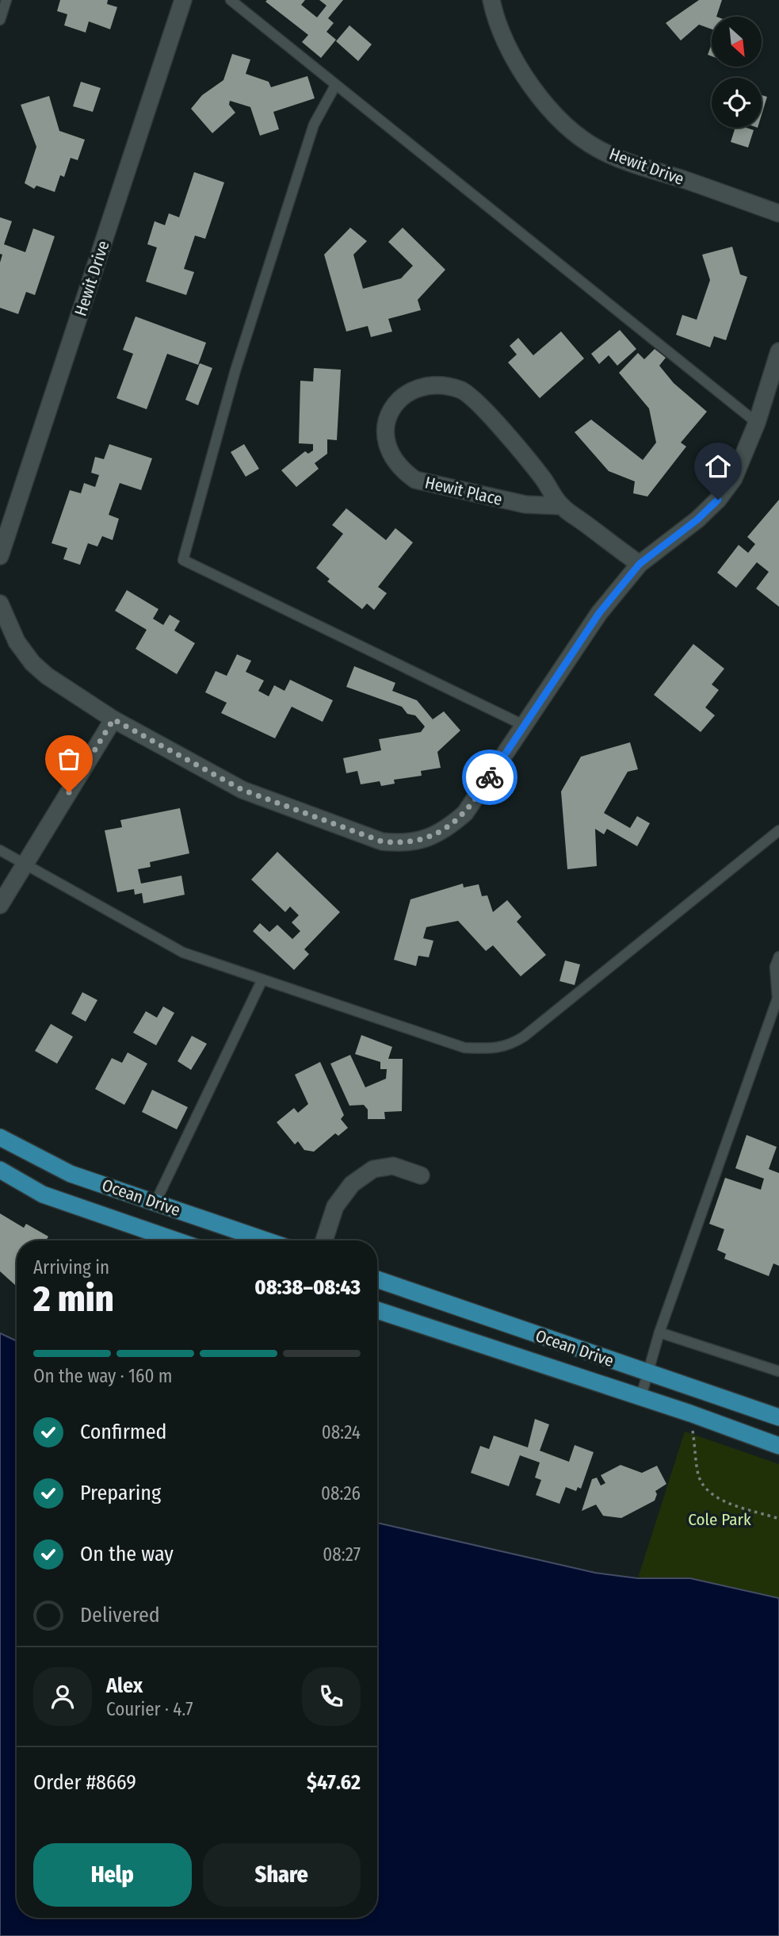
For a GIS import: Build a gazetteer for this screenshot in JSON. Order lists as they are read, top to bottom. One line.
{"streets":{"main road":["Ocean Drive"],"street":["Hewit Drive","Hewit Place"]},"parks":["Cole Park"],"north":"bottom right","page":{"heading":["2 min","Arriving in","08:38–08:43"],"panel":["Alex","Courier · 4.7","Order #8669","$47.62"],"bar":"On the way · 160 m","list":[["Confirmed","08:24"],["Preparing","08:26"],["On the way","08:27"],"Delivered"],"buttons":["Help","Share"]}}
